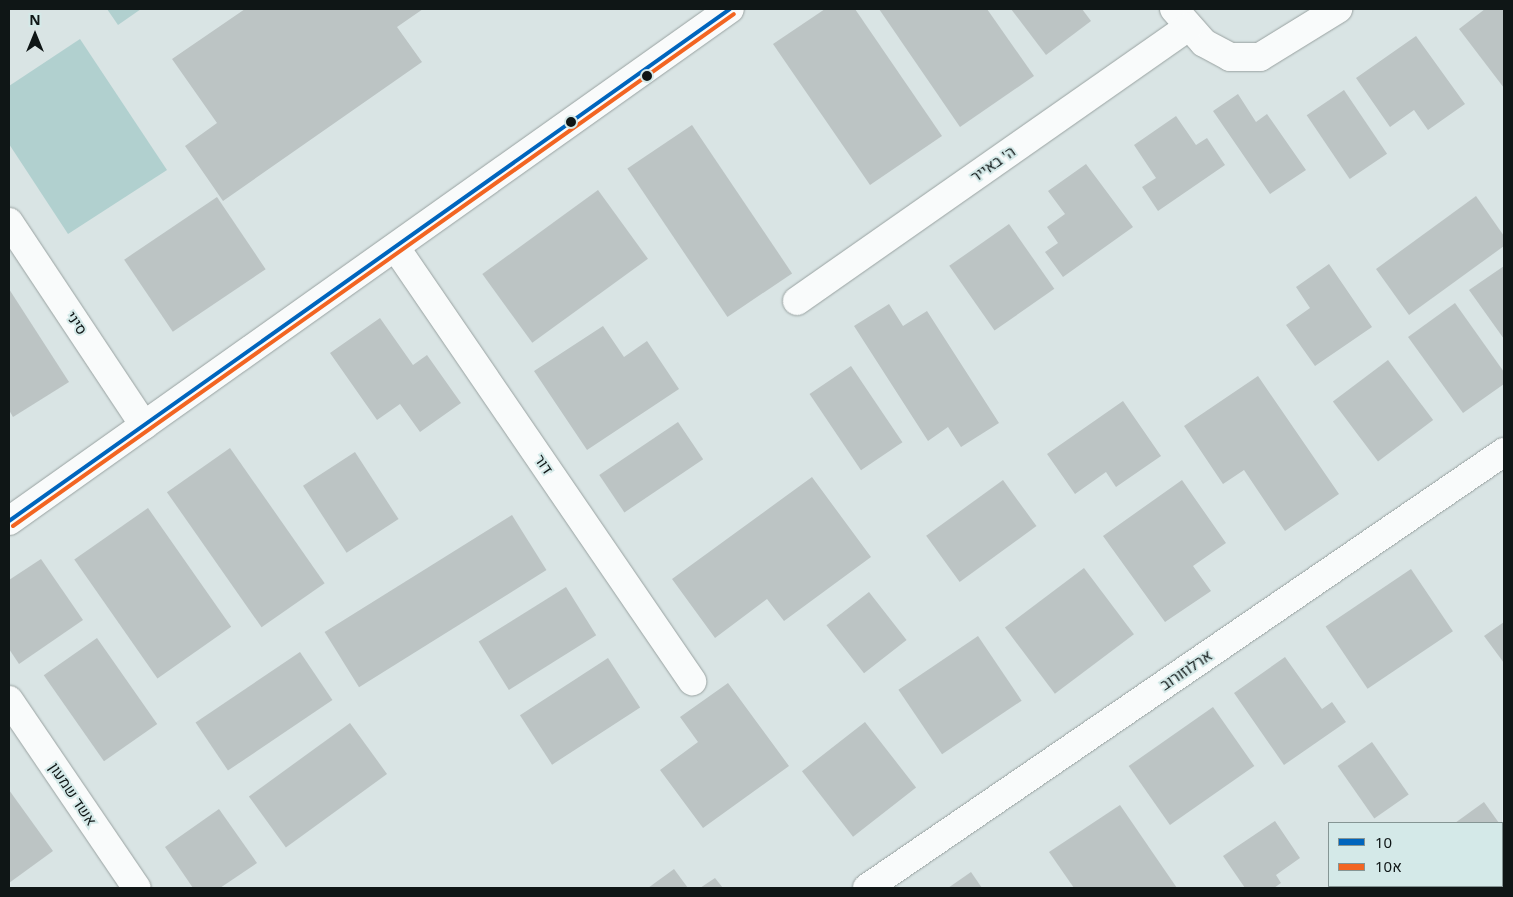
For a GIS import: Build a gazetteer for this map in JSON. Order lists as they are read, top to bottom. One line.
{"streets":{"street":["ה' באייר","סיני","דור","ארלוזורוב","אשד שמעון"]},"lines":["transit line 10","transit line 10א"],"legend":["10","10א"],"north":"top"}
